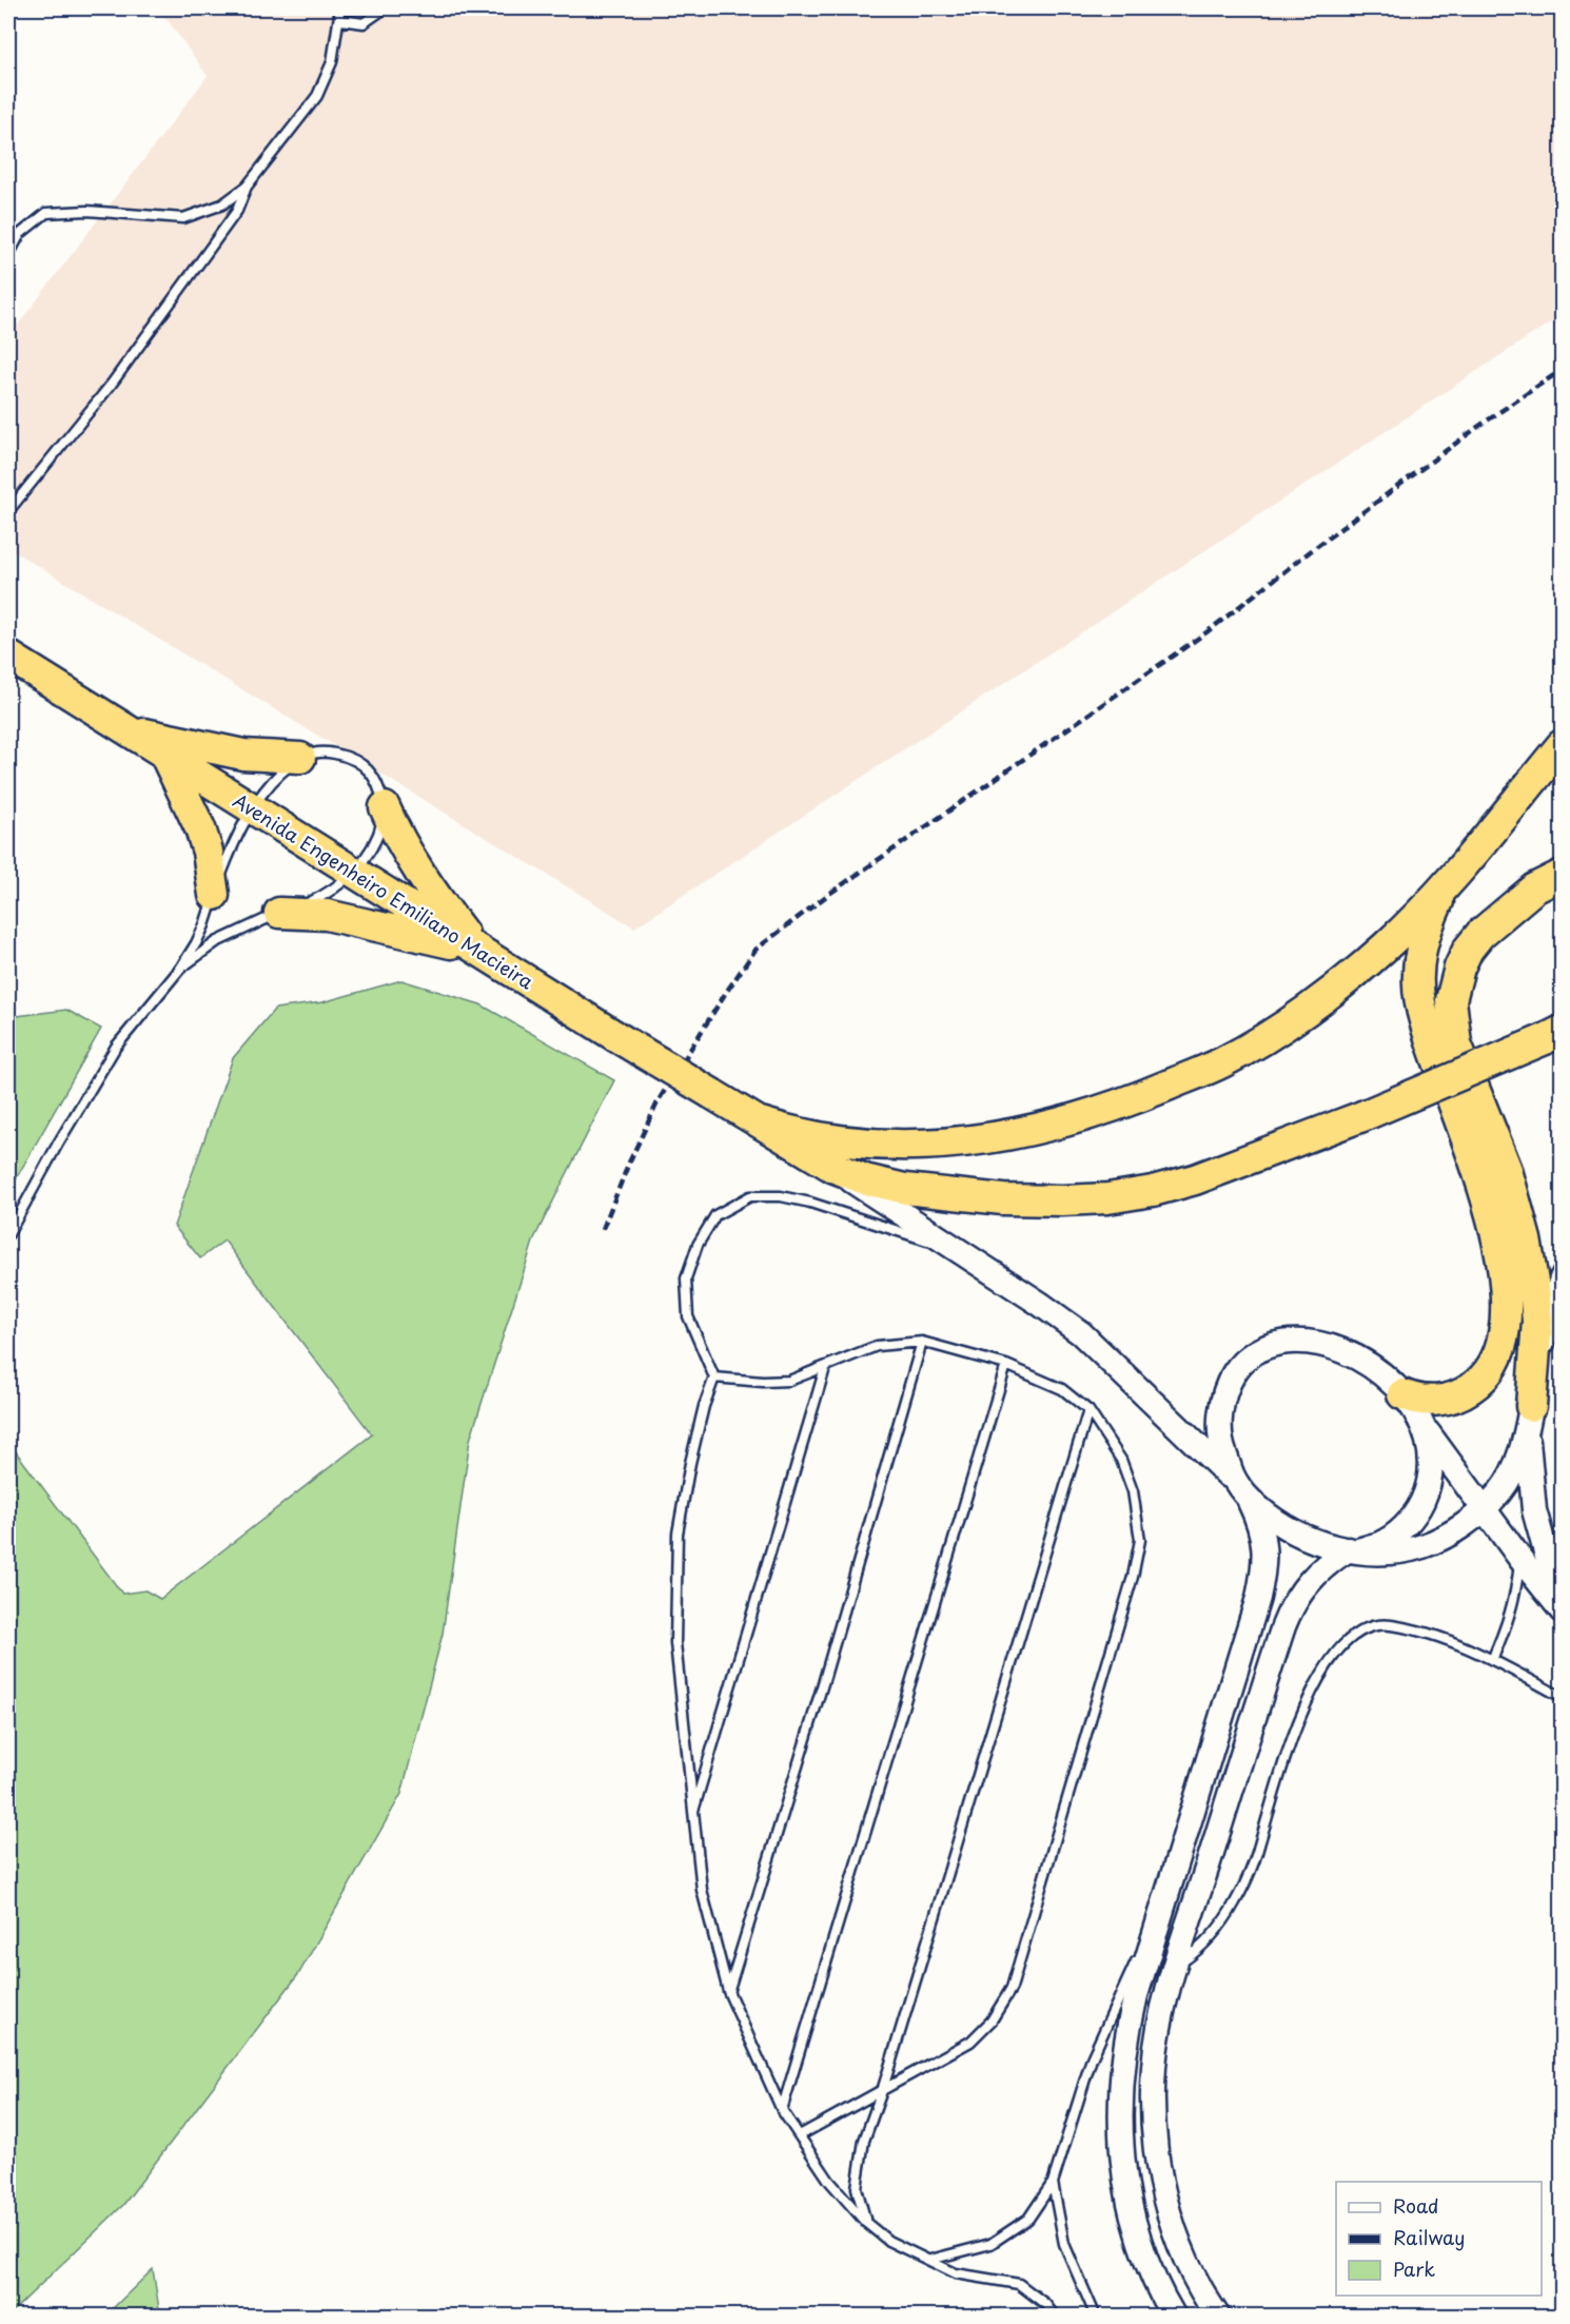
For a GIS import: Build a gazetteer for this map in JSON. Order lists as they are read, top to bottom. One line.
{"streets":{"highway":["Avenida Engenheiro Emiliano Macieira"]},"legend":["Road","Railway","Park"]}
